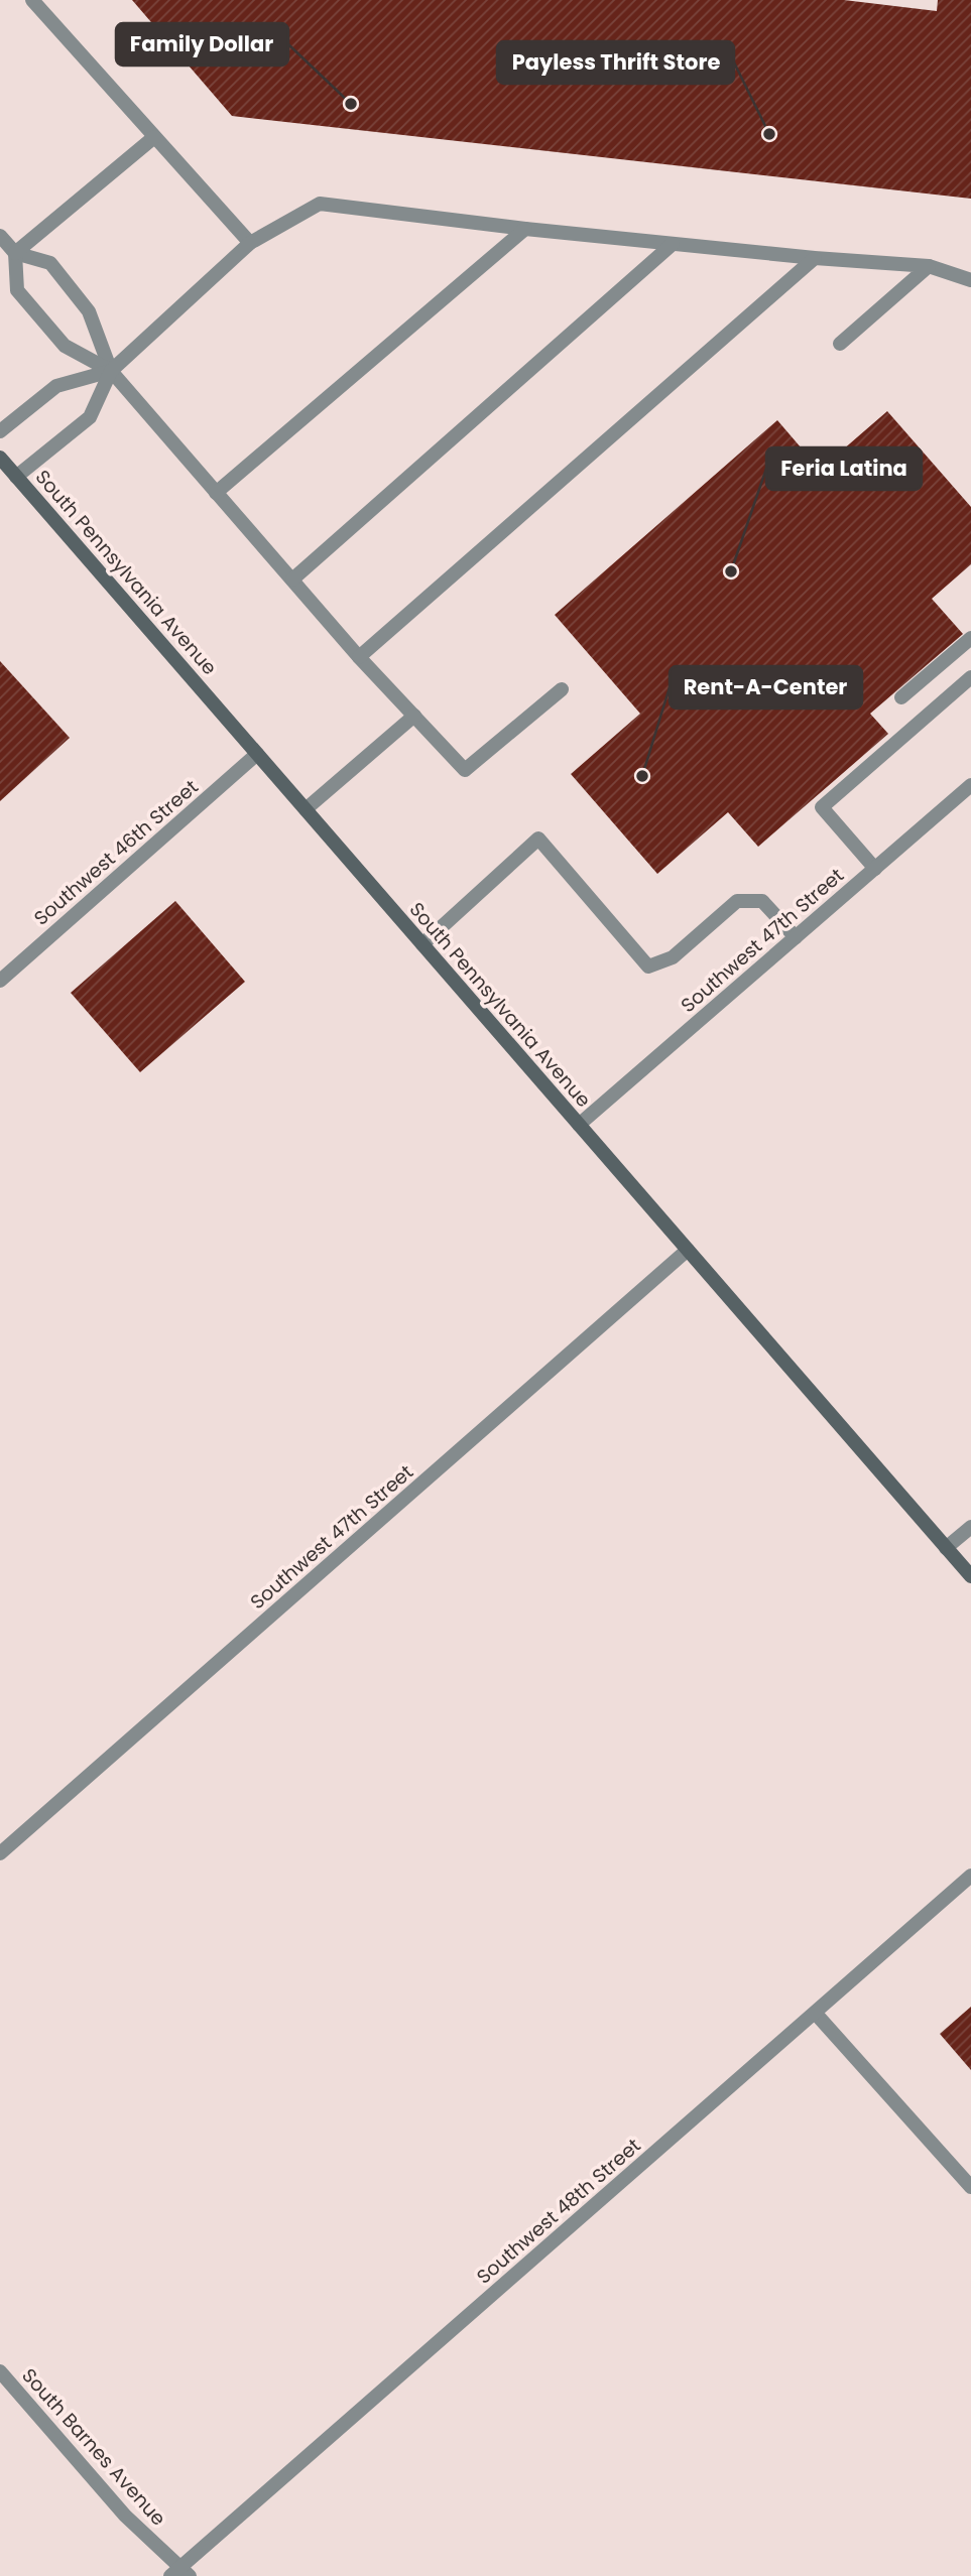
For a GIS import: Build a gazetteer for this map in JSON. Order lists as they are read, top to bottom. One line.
{"streets":{"main road":["South Pennsylvania Avenue"],"street":["Southwest 46th Street","Southwest 47th Street","Southwest 48th Street","South Barnes Avenue"]},"crossings":[["South Pennsylvania Avenue","Southwest 46th Street"],["South Pennsylvania Avenue","Southwest 47th Street"],["Southwest 48th Street","South Barnes Avenue"]],"places":["Family Dollar","Payless Thrift Store","Feria Latina","Rent-A-Center"]}
